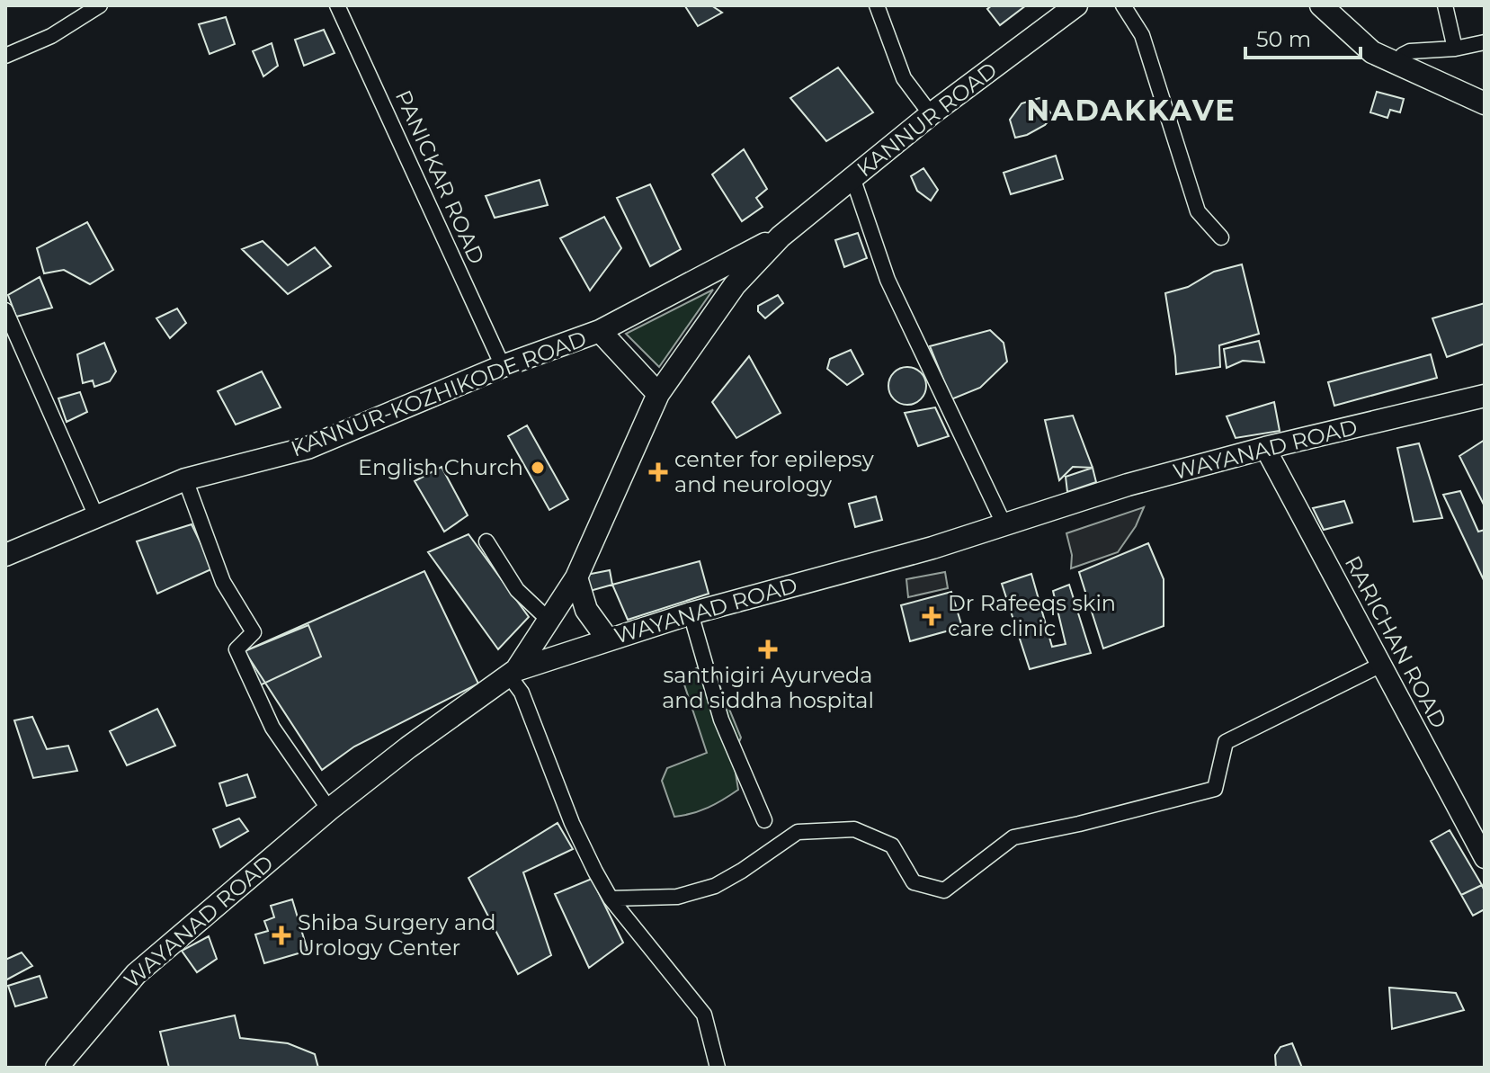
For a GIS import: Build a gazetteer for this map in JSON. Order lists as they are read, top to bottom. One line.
{"streets":{"main road":["KANNUR ROAD","KANNUR-KOZHIKODE ROAD","WAYANAD ROAD"],"street":["PANICKAR ROAD","RARICHAN ROAD"]},"crossings":[["KANNUR ROAD","KANNUR-KOZHIKODE ROAD"],["PANICKAR ROAD","KANNUR-KOZHIKODE ROAD"],["WAYANAD ROAD","RARICHAN ROAD"]],"districts":["NADAKKAVE"],"places":{"other":["English Church"],"health":["center for epilepsy and neurology","Dr Rafeeqs skin care clinic","santhigiri Ayurveda and siddha hospital","Shiba Surgery and Urology Center"]},"scale_bar":"50 m"}
